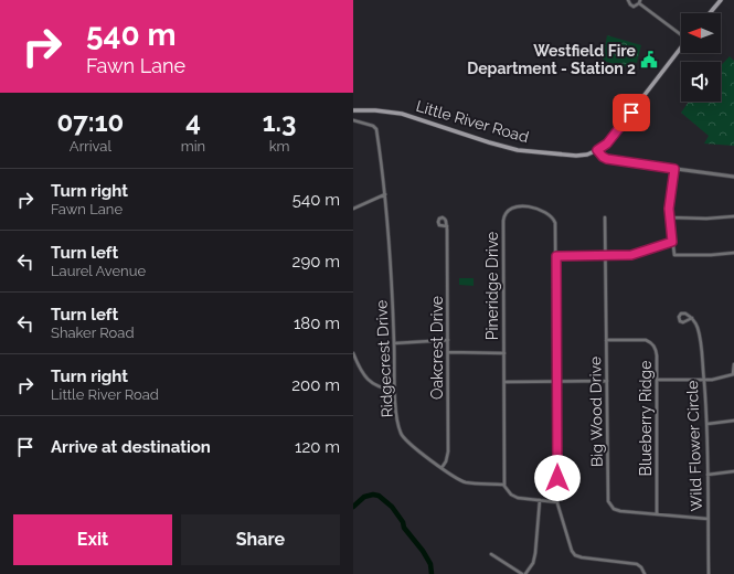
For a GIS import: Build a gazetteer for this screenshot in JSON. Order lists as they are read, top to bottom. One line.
{"streets":{"main road":["Little River Road"],"street":["Pineridge Drive","Oakcrest Drive","Ridgecrest Drive","Big Wood Drive","Blueberry Ridge","Wild Flower Circle"]},"crossings":[["Pineridge Drive","Ridgecrest Drive"],["Oakcrest Drive","Ridgecrest Drive"],["Big Wood Drive","Blueberry Ridge"],["Big Wood Drive","Wild Flower Circle"]],"places":{"public building":["Westfield Fire Department - Station 2"]},"north":"left","page":{"turn":["540 m","Fawn Lane"],"eta":["07:10","Arrival","4","min","1.3","km"],"list":[{"name":"Turn right","note":"Fawn Lane","value":"540 m"},{"name":"Turn left","note":"Laurel Avenue","value":"290 m"},{"name":"Turn left","note":"Shaker Road","value":"180 m"},{"name":"Turn right","note":"Little River Road","value":"200 m"},{"name":"Arrive at destination","value":"120 m"}],"buttons":["Exit","Share"]}}
